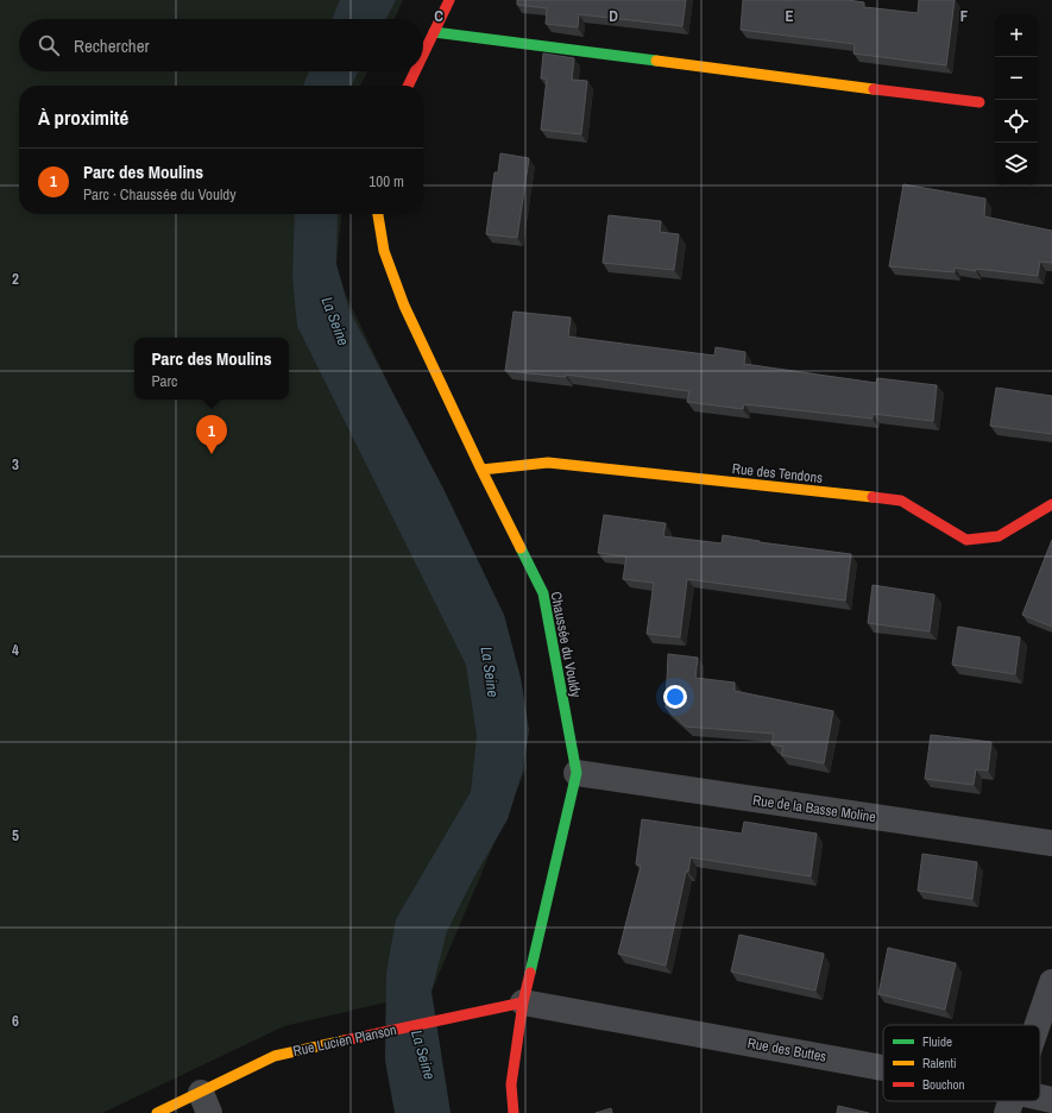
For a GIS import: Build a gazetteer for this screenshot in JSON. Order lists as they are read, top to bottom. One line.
{"streets":{"street":["Rue des Tendons","Chaussée du Vouldy","Rue de la Basse Moline","Rue Lucien Planson","Rue des Buttes"]},"crossings":[["Rue des Tendons","Chaussée du Vouldy"],["Chaussée du Vouldy","Rue de la Basse Moline"],["Chaussée du Vouldy","Rue Lucien Planson"],["Chaussée du Vouldy","Rue des Buttes"],["Rue Lucien Planson","Rue des Buttes"]],"water":["La Seine"],"legend":["Fluide","Ralenti","Bouchon"],"page":{"map_buttons":["+","−"],"search":"Rechercher","heading":"À proximité","list":[{"mark":"1","name":"Parc des Moulins","note":"Parc · Chaussée du Vouldy","value":"100 m"}],"popup":["Parc des Moulins","Parc"],"pins":"1"},"grid":{"columns":["C","D","E","F"],"rows":["2","3","4","5","6"]}}
